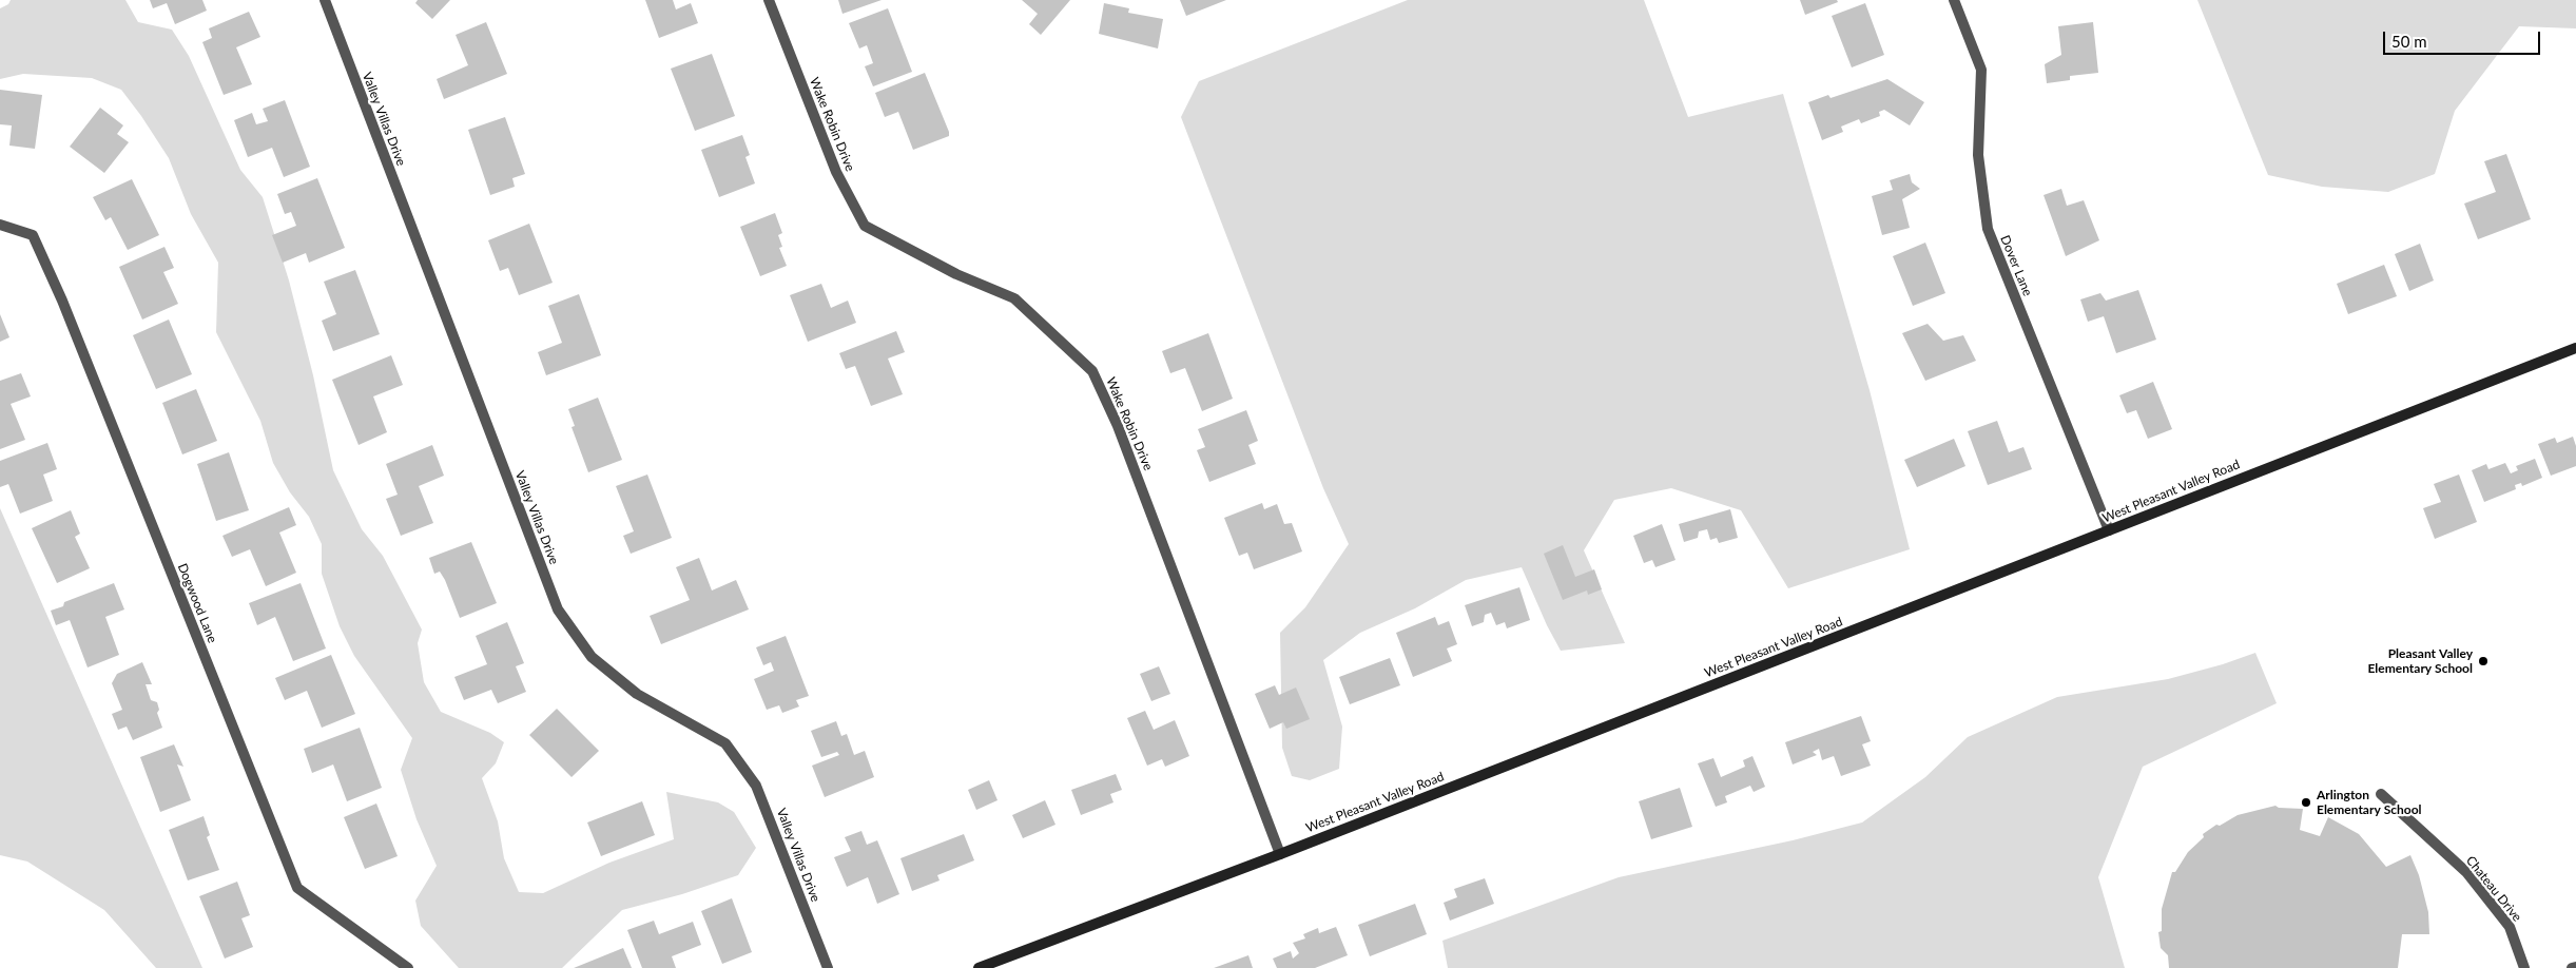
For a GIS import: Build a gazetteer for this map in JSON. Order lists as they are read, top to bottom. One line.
{"streets":{"main road":["West Pleasant Valley Road"],"street":["Valley Villas Drive","Wake Robin Drive","Dover Lane","Dogwood Lane","Chateau Drive"]},"crossings":[["Wake Robin Drive","West Pleasant Valley Road"],["Dover Lane","West Pleasant Valley Road"]],"places":["Pleasant Valley Elementary School","Arlington Elementary School"],"scale_bar":"50 m"}
